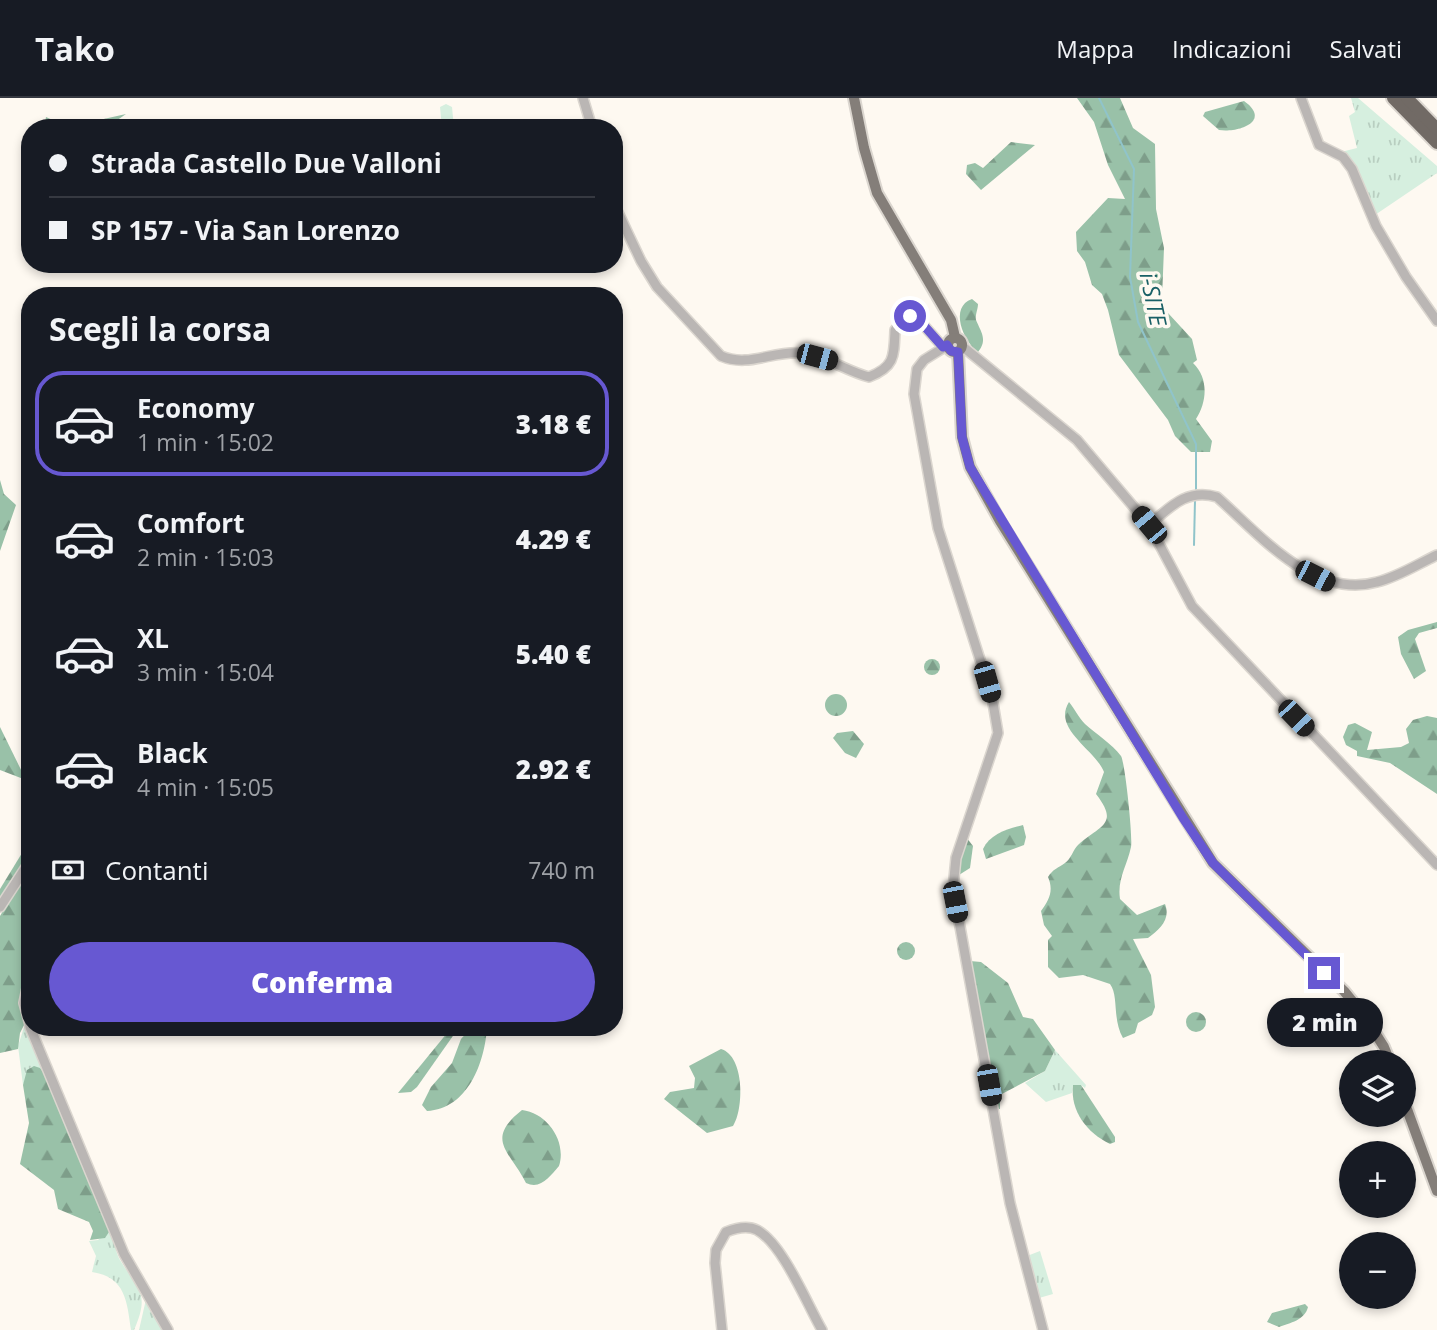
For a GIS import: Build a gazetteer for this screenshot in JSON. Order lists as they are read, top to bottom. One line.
{"water":["i-SITE"],"page":{"header":"Tako","nav":["Mappa","Indicazioni","Salvati"],"banner":["Strada Castello Due Valloni","SP 157 - Via San Lorenzo"],"heading":"Scegli la corsa","list":[{"name":"Economy","note":"1 min · 15:02","value":"3.18 €"},{"name":"Comfort","note":"2 min · 15:03","value":"4.29 €"},{"name":"XL","note":"3 min · 15:04","value":"5.40 €"},{"name":"Black","note":"4 min · 15:05","value":"2.92 €"}],"pay":["Contanti","740 m"],"buttons":"Conferma","bubble":"2 min","map_buttons":["+","−"]}}
